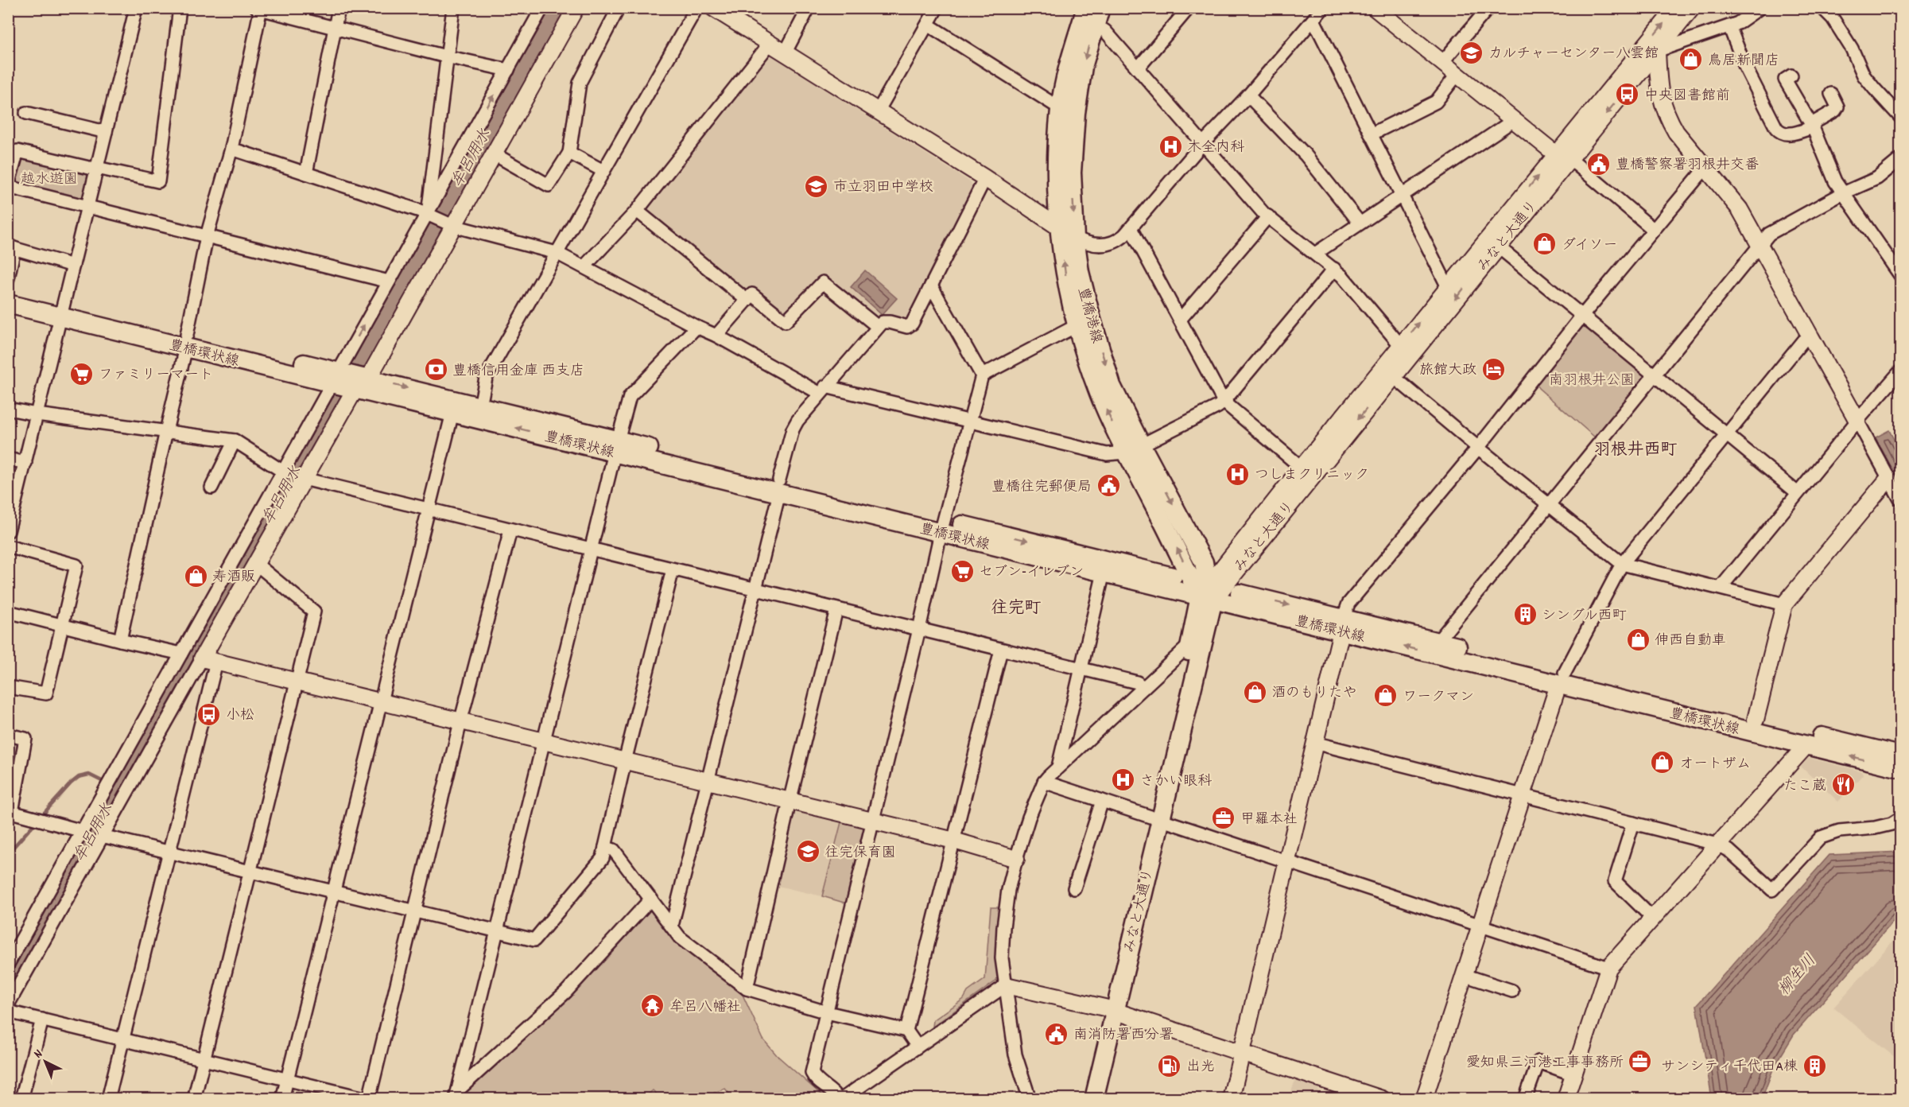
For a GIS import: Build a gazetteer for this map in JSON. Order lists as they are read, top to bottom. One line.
{"streets":{"main road":["みなと大通り","豊橋港線","豊橋環状線"]},"crossings":[["みなと大通り","豊橋港線"],["みなと大通り","豊橋環状線"],["豊橋港線","豊橋環状線"]],"districts":["羽根井西町","往完町"],"water":["牟呂用水","柳生川"],"parks":["越水遊園","南羽根井公園"],"places":{"school or university":["カルチャーセンター八雲館","市立羽田中学校","往完保育園"],"shop":["鳥居新聞店","ダイソー","寿酒販","伸西自動車","酒のもりたや","ワークマン","オートザム"],"bus stop":["中央図書館前","小松"],"hospital":["木全内科","つしまクリニック","さかい眼科"],"public building":["豊橋警察署羽根井交番","豊橋往完郵便局","南消防署西分署"],"hotel":["旅館大政"],"bank":["豊橋信用金庫 西支店"],"supermarket":["ファミリーマート","セブン-イレブン"],"building":["シングル西町","サンシティ千代田A棟"],"restaurant":["たこ蔵"],"office":["甲羅本社","愛知県三河港工事事務所"],"temple":["牟呂八幡社"],"fuel station":["出光"]},"north":"top left"}
